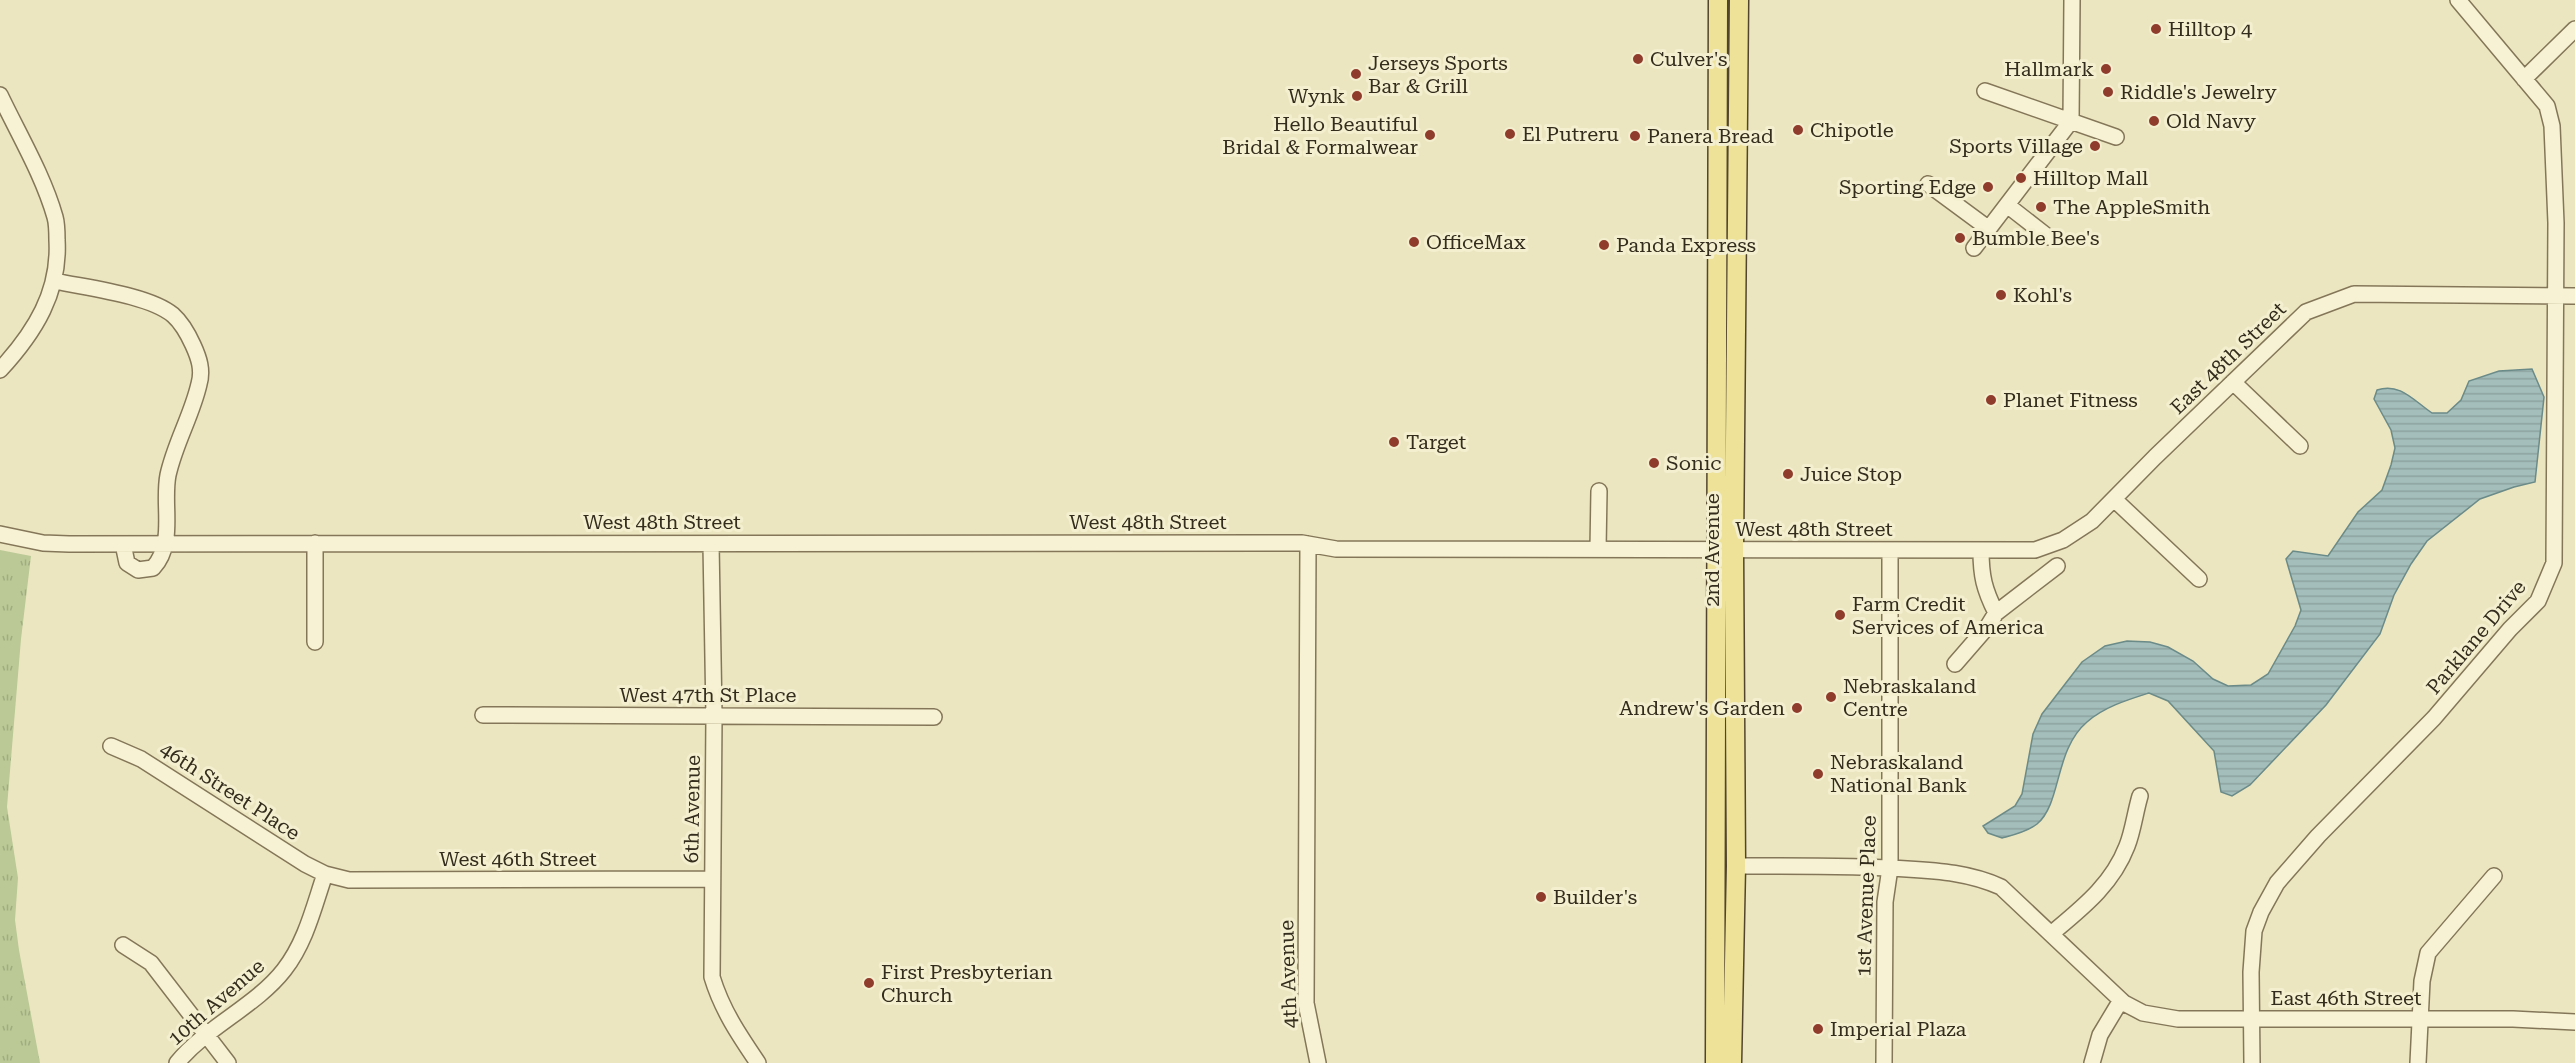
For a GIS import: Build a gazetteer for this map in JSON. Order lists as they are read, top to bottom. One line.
{"streets":{"main road":["2nd Avenue"],"street":["East 48th Street","West 48th Street","Parklane Drive","West 47th St Place","46th Street Place","6th Avenue","West 46th Street","1st Avenue Place","4th Avenue","East 46th Street","10th Avenue"]},"crossings":[["East 48th Street","West 48th Street"],["East 48th Street","Parklane Drive"],["West 48th Street","2nd Avenue"],["West 48th Street","6th Avenue"],["West 48th Street","1st Avenue Place"],["West 48th Street","4th Avenue"],["Parklane Drive","East 46th Street"],["West 47th St Place","6th Avenue"],["46th Street Place","West 46th Street"],["46th Street Place","10th Avenue"],["6th Avenue","West 46th Street"],["West 46th Street","10th Avenue"]],"places":["Hilltop 4","Culver's","Hallmark","Jerseys Sports Bar & Grill","Riddle's Jewelry","Wynk","Old Navy","Chipotle","El Putreru","Hello Beautiful Bridal & Formalwear","Panera Bread","Sports Village","Hilltop Mall","Sporting Edge","The AppleSmith","Bumble Bee's","OfficeMax","Panda Express","Kohl's","Planet Fitness","Target","Sonic","Juice Stop","Farm Credit Services of America","Nebraskaland Centre","Andrew's Garden","Nebraskaland National Bank","Builder's","First Presbyterian Church","Imperial Plaza"]}
